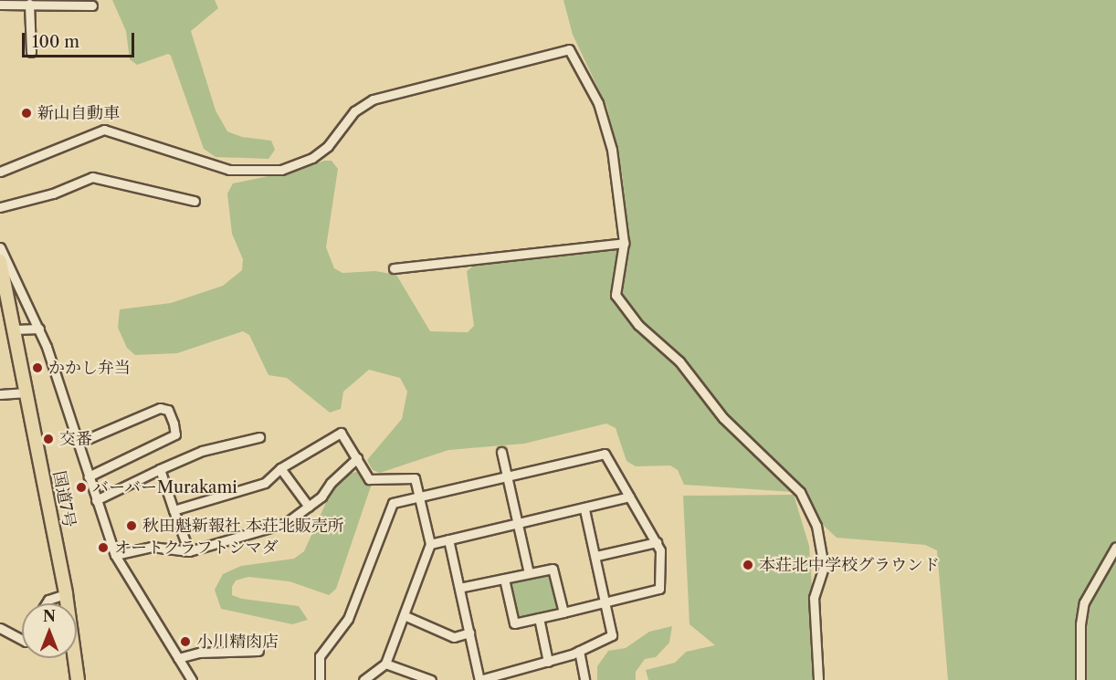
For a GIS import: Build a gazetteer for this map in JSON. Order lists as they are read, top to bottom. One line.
{"streets":{"highway":["国道7号"]},"places":["新山自動車","かかし弁当","交番","バーバーMurakami","秋田魁新報社 本荘北販売所","オートクラフトシマダ","本荘北中学校グラウンド","小川精肉店"],"scale_bar":"100 m","north":"top"}
